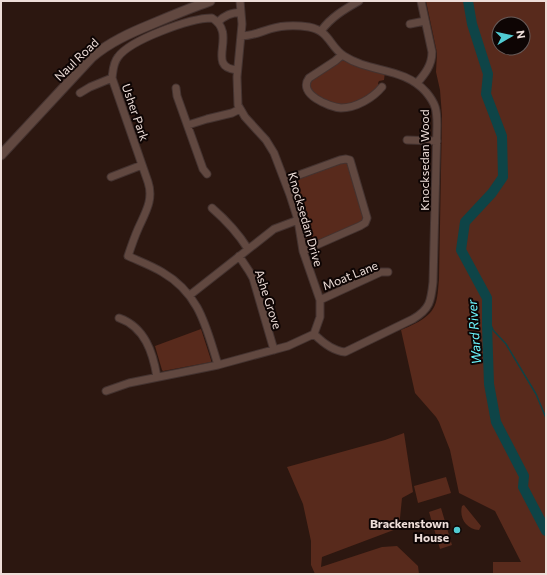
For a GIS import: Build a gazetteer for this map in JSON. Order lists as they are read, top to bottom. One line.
{"streets":{"main road":["Naul Road"],"street":["Usher Park","Knocksedan Wood","Knocksedan Drive","Moat Lane","Ashe Grove"]},"crossings":[["Knocksedan Wood","Knocksedan Drive"],["Knocksedan Drive","Moat Lane"]],"water":["Ward River"],"places":["Brackenstown House"],"north":"right"}
